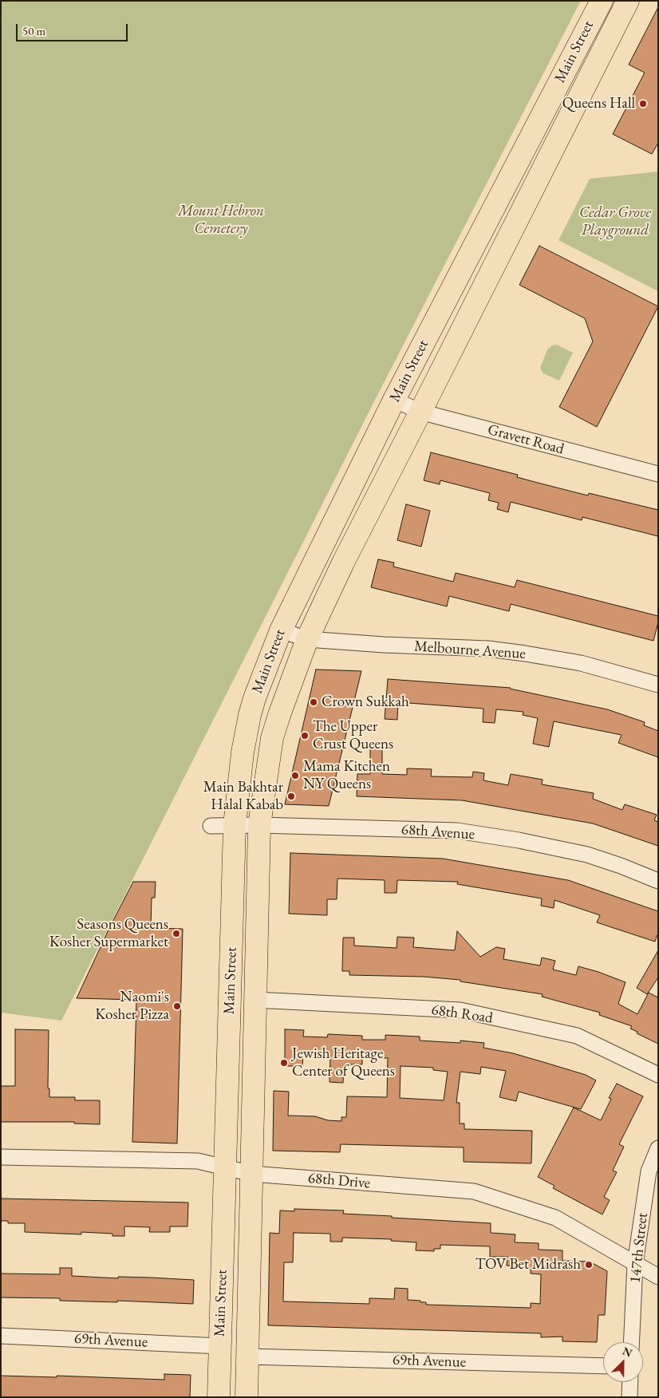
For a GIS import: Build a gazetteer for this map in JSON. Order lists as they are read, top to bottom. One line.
{"streets":{"main road":["Main Street"],"street":["Gravett Road","Melbourne Avenue","68th Avenue","68th Road","68th Drive","147th Street","69th Avenue"]},"crossings":[["Main Street","Gravett Road"],["Main Street","Melbourne Avenue"],["Main Street","68th Avenue"],["Main Street","68th Road"],["Main Street","68th Drive"],["Main Street","69th Avenue"],["68th Drive","147th Street"]],"parks":["Mount Hebron Cemetery","Cedar Grove Playground"],"places":["Queens Hall","Crown Sukkah","The Upper Crust Queens","Mama Kitchen NY Queens","Main Bakhtar Halal Kabab","Seasons Queens Kosher Supermarket","Naomi's Kosher Pizza","Jewish Heritage Center of Queens","TOV Bet Midrash"],"scale_bar":"50 m","north":"top right"}
